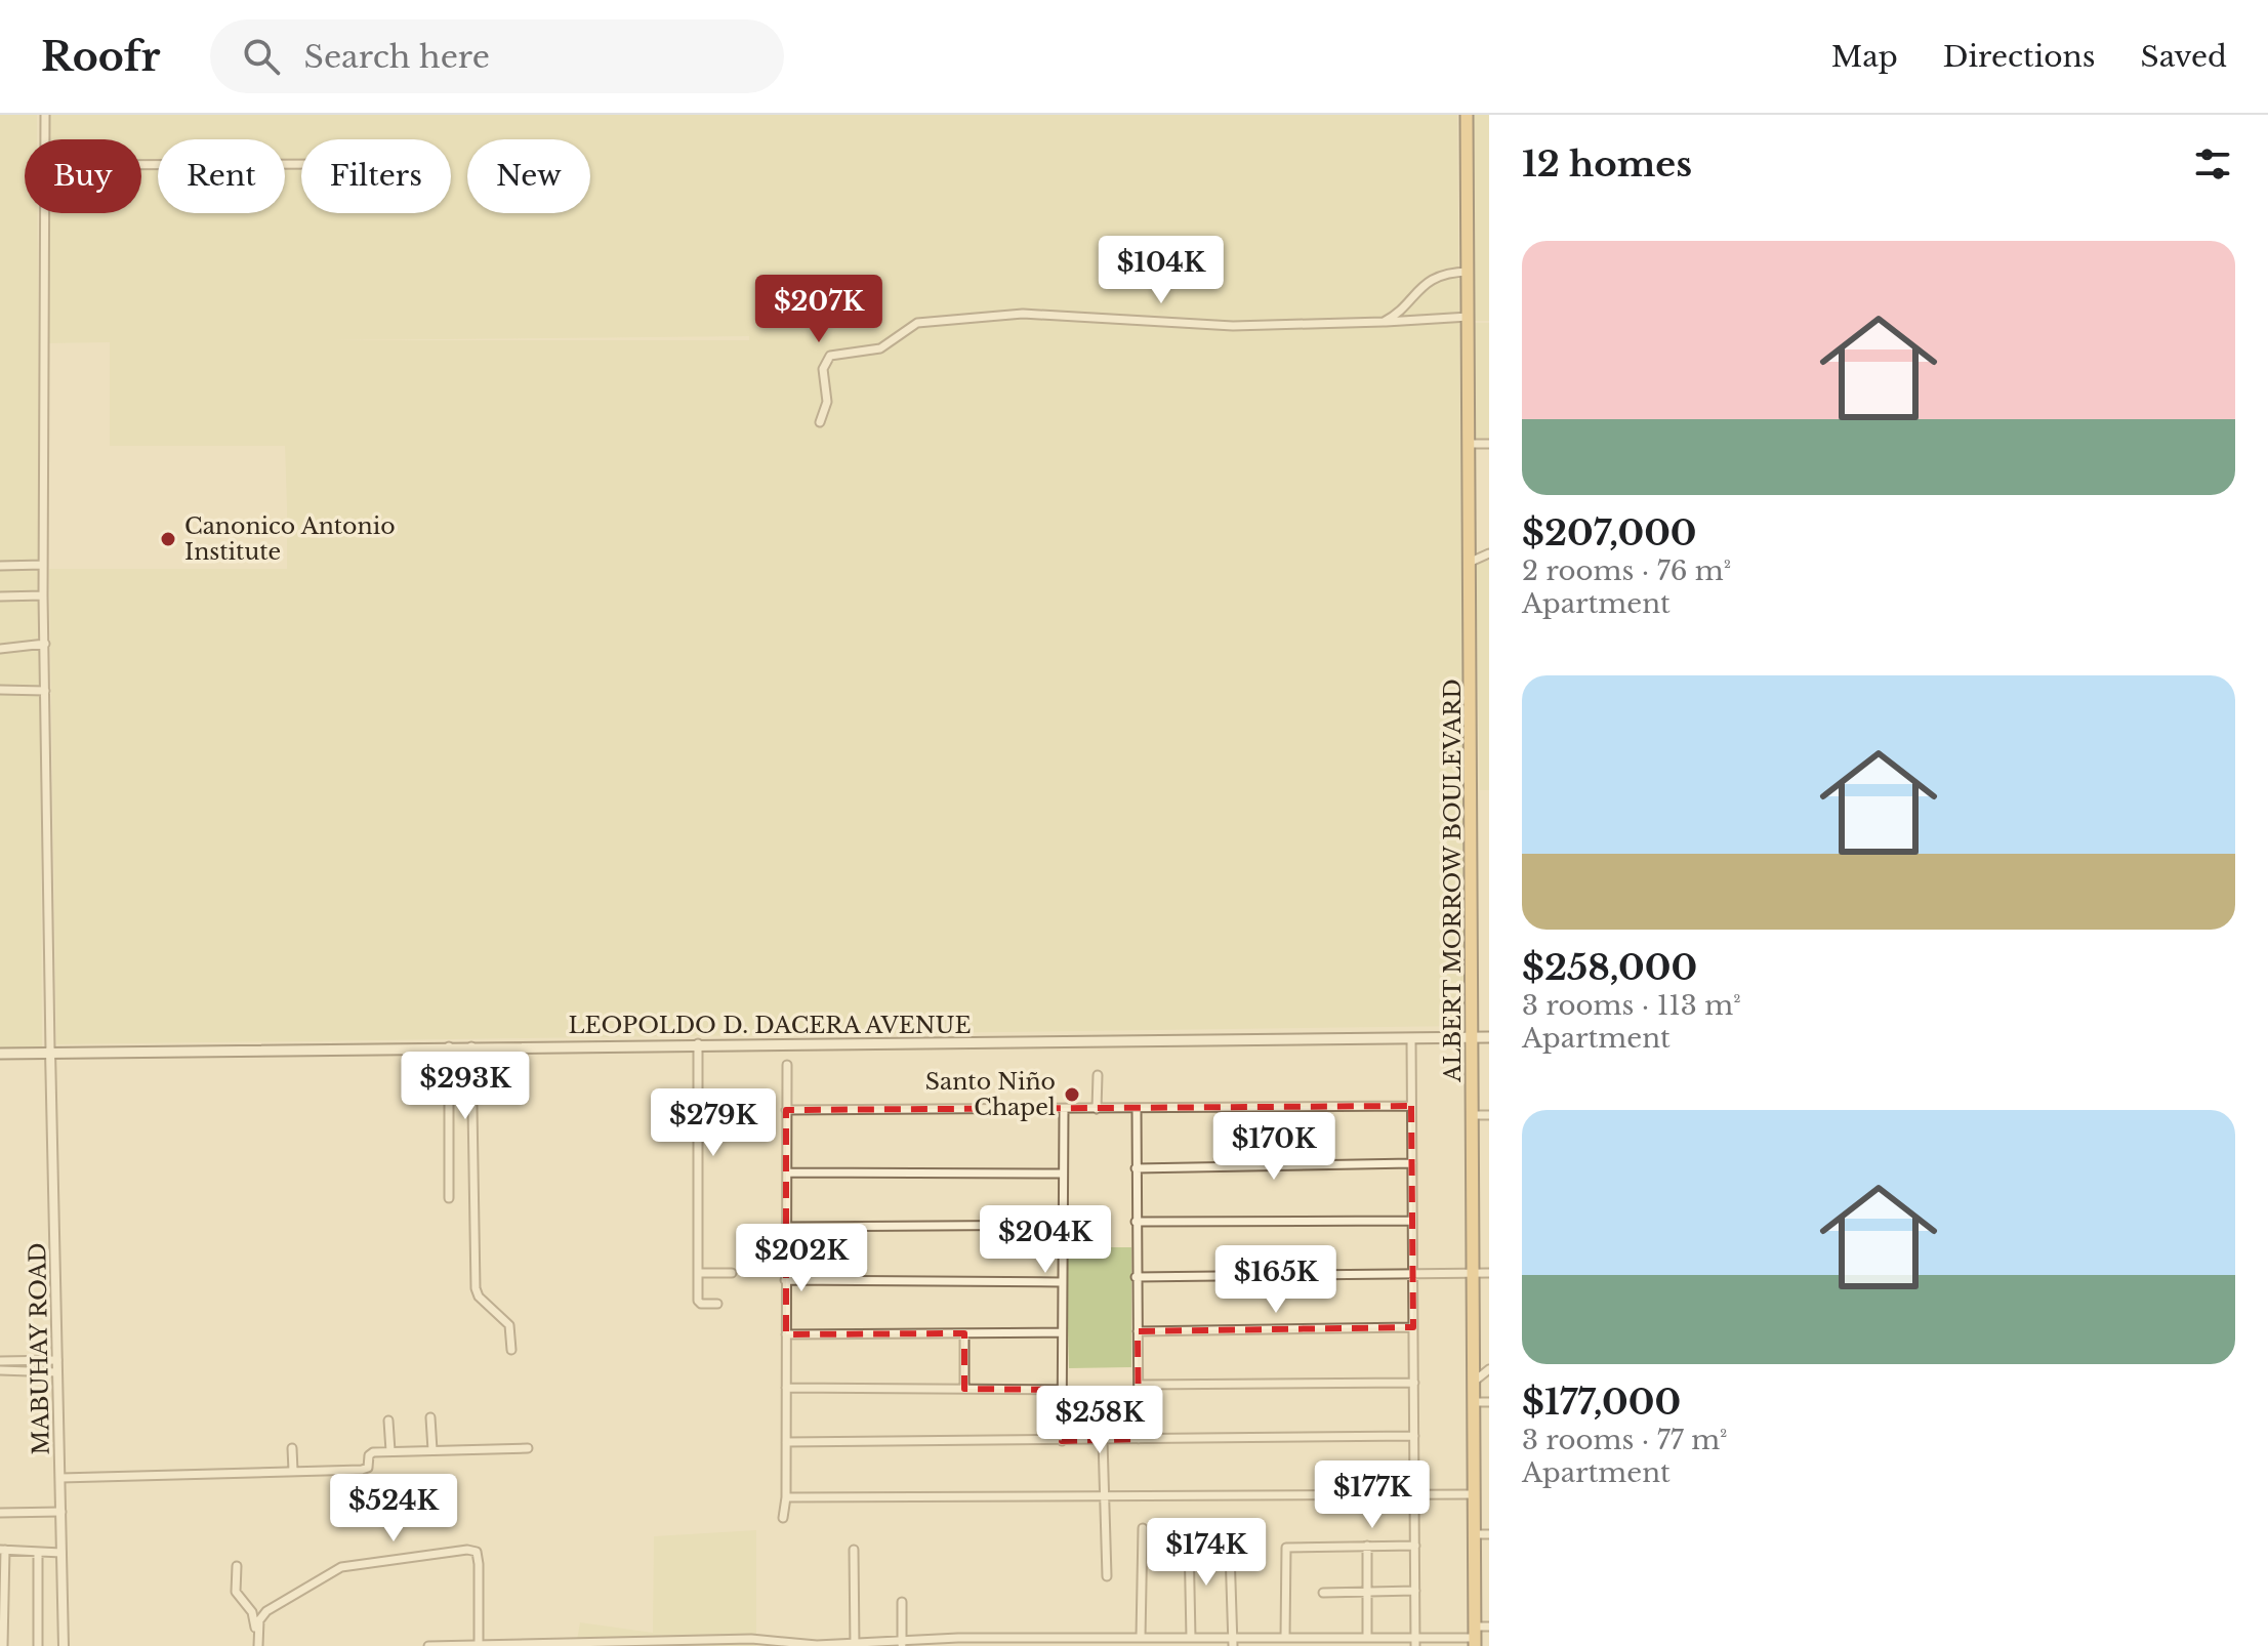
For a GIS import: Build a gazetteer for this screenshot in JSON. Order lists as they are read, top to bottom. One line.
{"streets":{"highway":["ALBERT MORROW BOULEVARD"],"main road":["LEOPOLDO D. DACERA AVENUE"],"street":["MABUHAY ROAD"]},"crossings":[["ALBERT MORROW BOULEVARD","LEOPOLDO D. DACERA AVENUE"],["LEOPOLDO D. DACERA AVENUE","MABUHAY ROAD"]],"places":["Canonico Antonio Institute","Santo Niño Chapel"],"page":{"header":"Roofr","search":"Search here","nav":["Map","Directions","Saved"],"heading":"12 homes","chip":["Buy","Rent","Filters","New"],"list":[{"name":"$207,000","note":"2 rooms · 76 m² · Apartment"},{"name":"$258,000","note":"3 rooms · 113 m² · Apartment"},{"name":"$177,000","note":"3 rooms · 77 m² · Apartment"}],"price":["$104K","$207K","$293K","$279K","$170K","$204K","$202K","$165K","$258K","$177K","$524K","$174K"]}}
